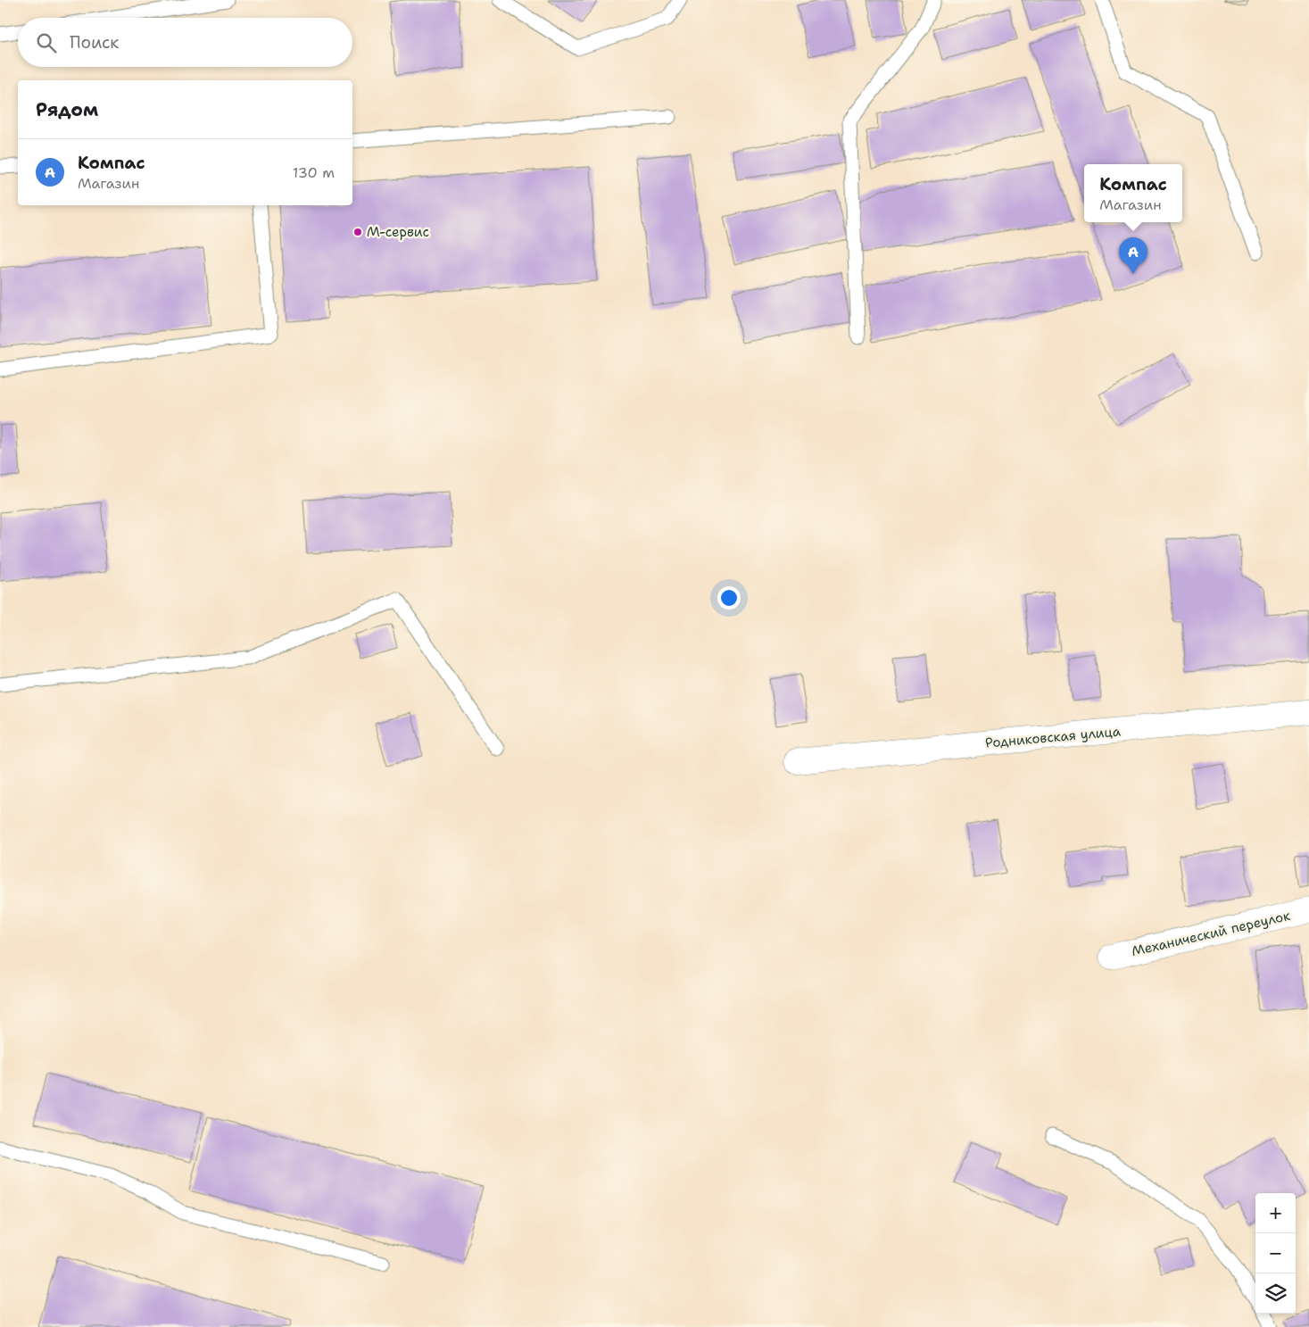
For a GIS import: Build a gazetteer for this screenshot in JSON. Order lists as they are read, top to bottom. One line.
{"streets":{"street":["Родниковская улица","Механический переулок"]},"places":["М-сервис"],"page":{"search":"Поиск","heading":"Рядом","list":[{"mark":"A","name":"Компас","note":"Магазин","value":"130 m"}],"popup":["Компас","Магазин"],"pins":"A","map_buttons":["+","−"]}}
